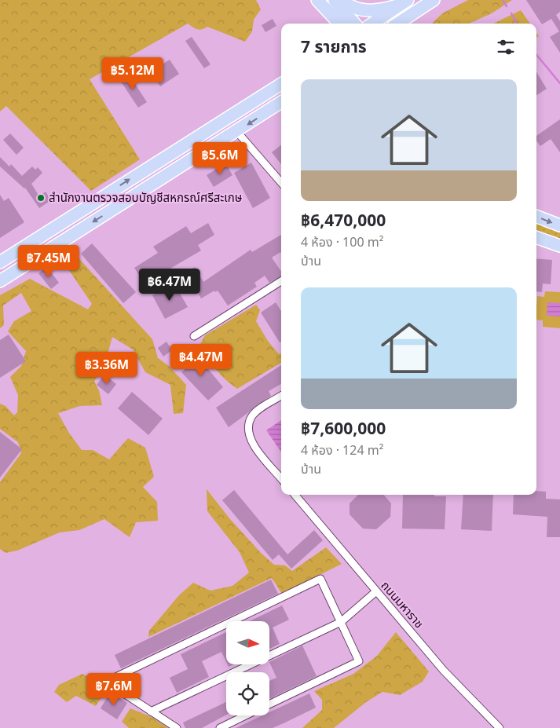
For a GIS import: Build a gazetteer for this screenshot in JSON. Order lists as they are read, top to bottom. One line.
{"streets":{"street":["ถนนมหาราช"]},"places":["สำนักงานตรวจสอบบัญชีสหกรณ์ศรีสะเกษ"],"north":"right","page":{"heading":"7 รายการ","price":["฿5.12M","฿5.6M","฿7.45M","฿6.47M","฿4.47M","฿3.36M","฿7.6M"],"list":[{"name":"฿6,470,000","note":"4 ห้อง · 100 m² · บ้าน"},{"name":"฿7,600,000","note":"4 ห้อง · 124 m² · บ้าน"}]}}
